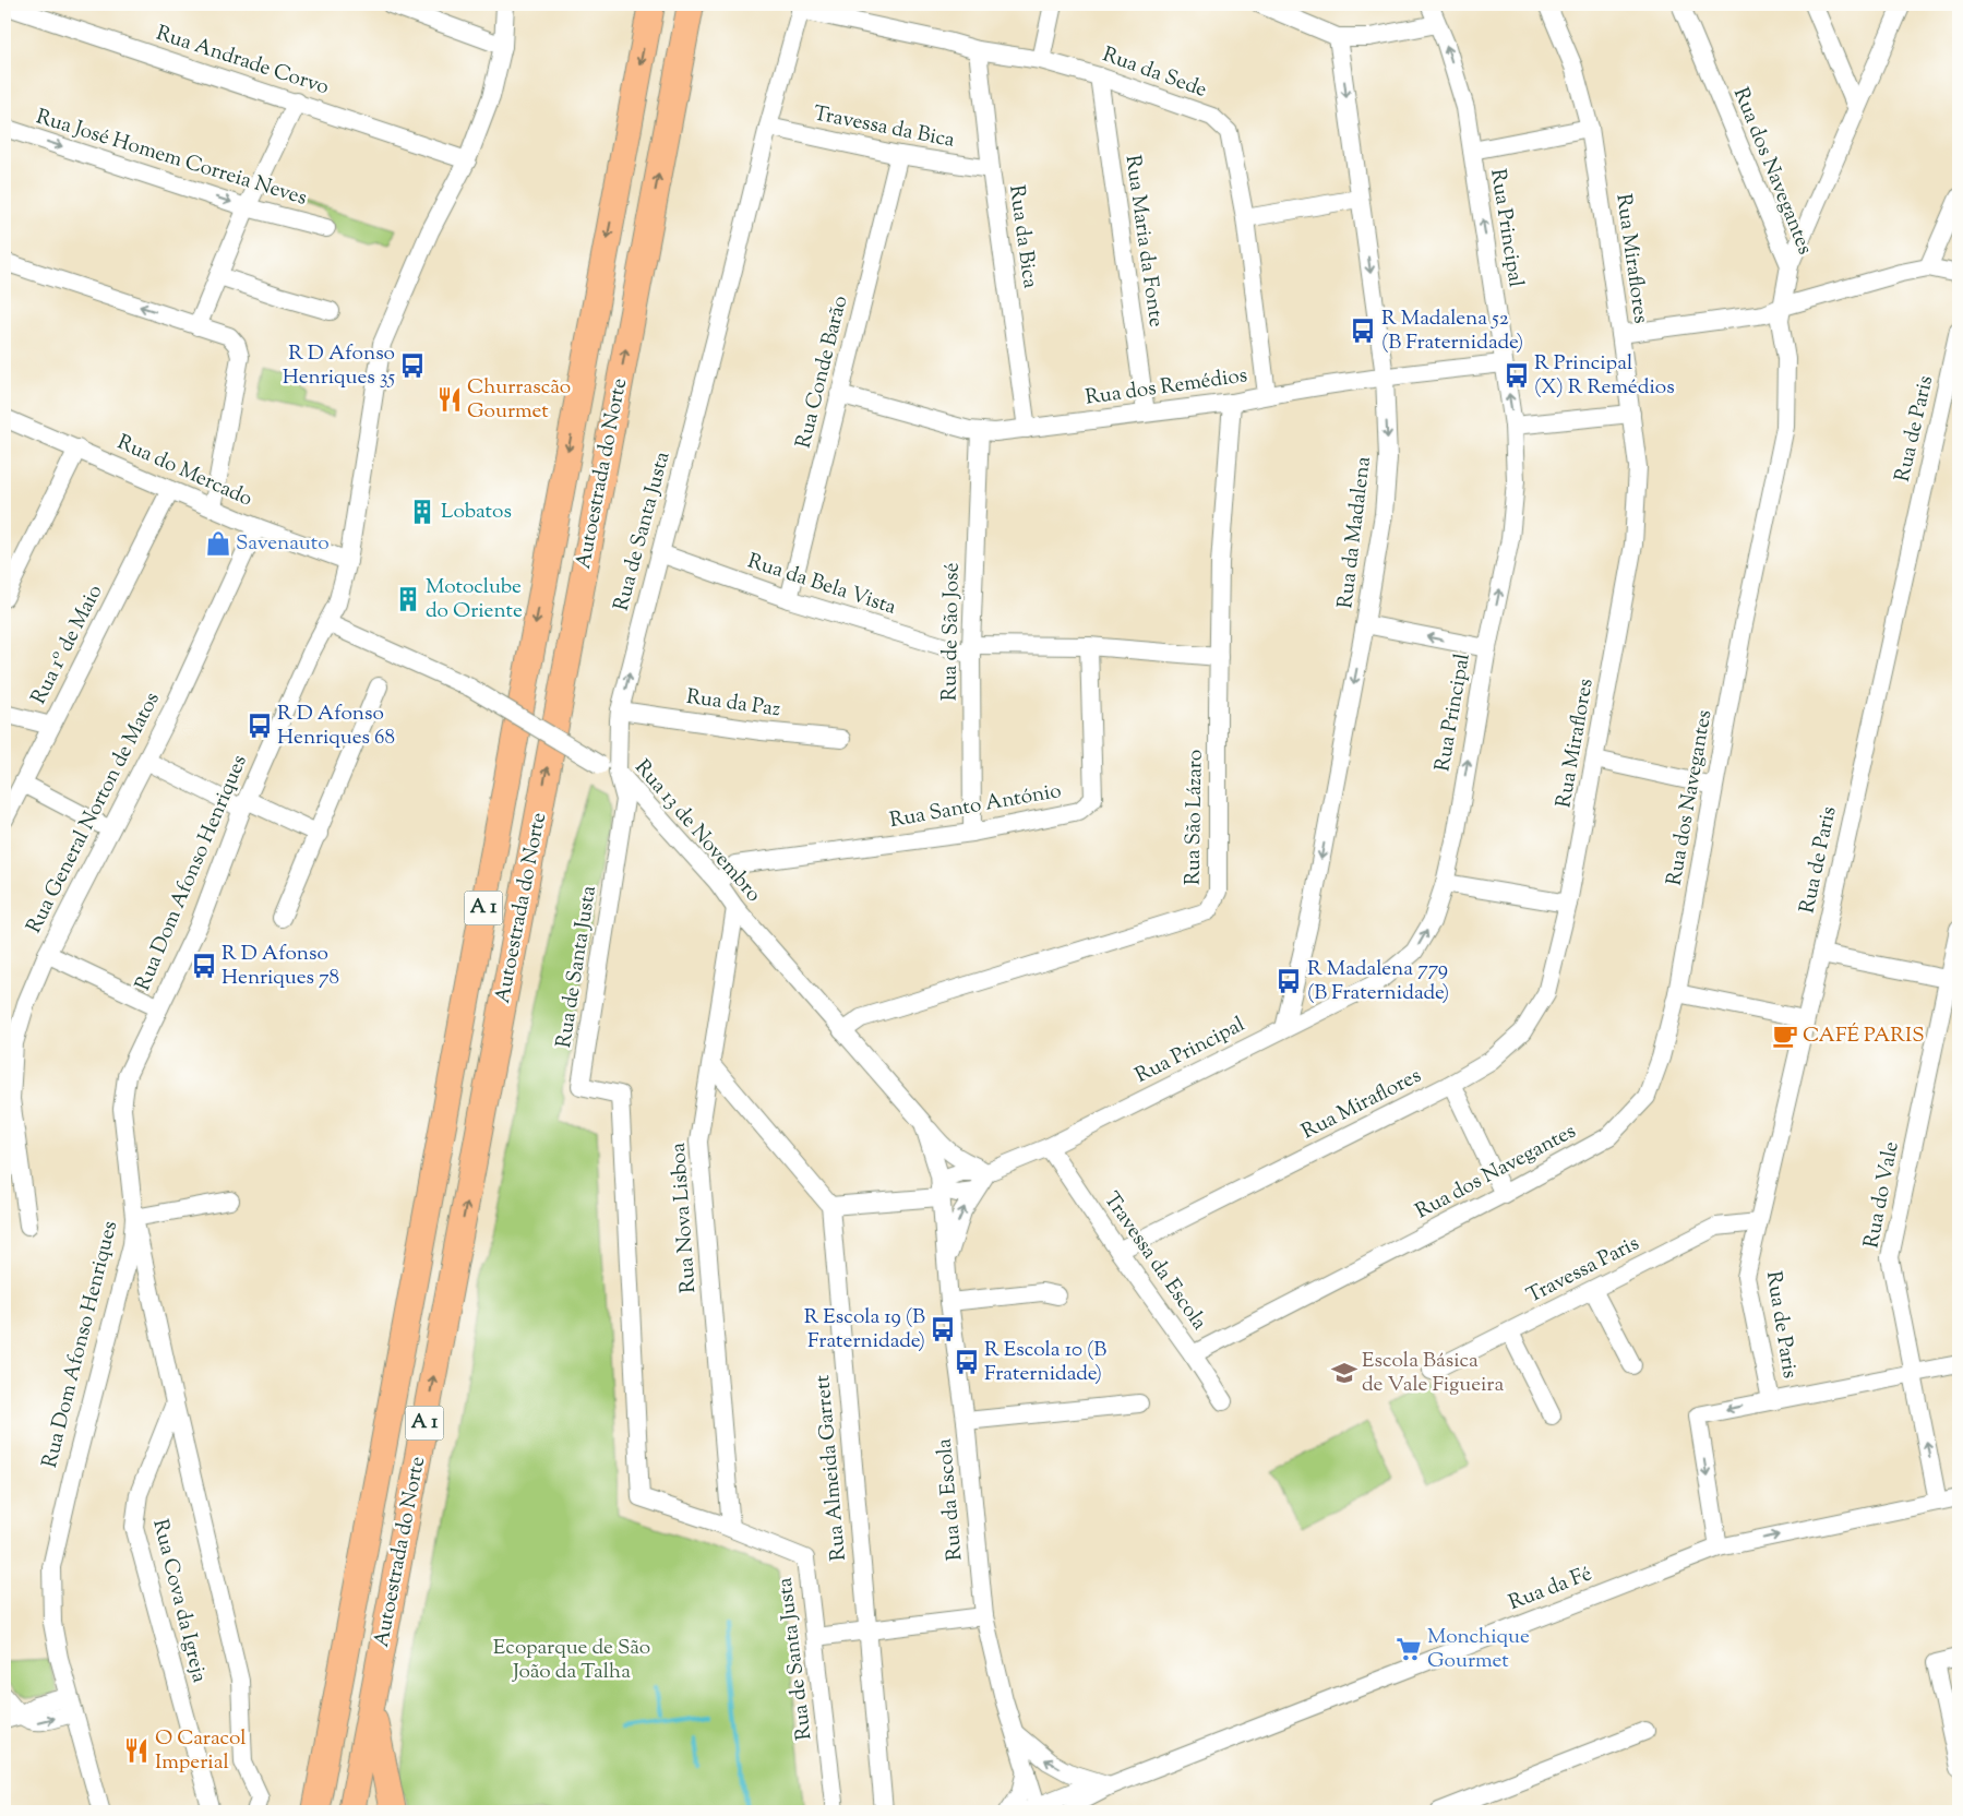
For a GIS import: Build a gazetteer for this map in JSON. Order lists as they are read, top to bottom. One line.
{"streets":{"highway":["Autoestrada do Norte","A 1"],"street":["Rua Andrade Corvo","Rua da Sede","Travessa da Bica","Rua José Homem Correia Neves","Rua dos Navegantes","Rua Principal","Rua da Bica","Rua Maria da Fonte","Rua Miraflores","Rua Conde Barão","Rua dos Remédios","Rua de Paris","Rua do Mercado","Rua de Santa Justa","Rua da Madalena","Rua da Bela Vista","Rua de São José","Rua 1º de Maio","Rua da Paz","Rua Santo António","Rua General Norton de Matos","Rua São Lázaro","Rua 13 de Novembro","Rua Dom Afonso Henriques","Rua do Vale","Rua Nova Lisboa","Travessa da Escola","Travessa Paris","Rua Almeida Garrett","Rua da Escola","Rua da Fé","Rua Cova da Igreja"]},"crossings":[["Rua Andrade Corvo","Rua Dom Afonso Henriques"],["Rua da Sede","Rua da Bica"],["Rua da Sede","Rua Maria da Fonte"],["Rua da Sede","Rua dos Remédios"],["Rua da Sede","Rua de Santa Justa"],["Travessa da Bica","Rua da Bica"],["Travessa da Bica","Rua Conde Barão"],["Travessa da Bica","Rua de Santa Justa"],["Rua dos Navegantes","Travessa da Escola"],["Rua Principal","Rua dos Remédios"],["Rua Principal","Rua da Madalena"],["Rua Principal","Travessa da Escola"],["Rua da Bica","Rua dos Remédios"],["Rua Maria da Fonte","Rua dos Remédios"],["Rua Miraflores","Travessa da Escola"],["Rua Conde Barão","Rua dos Remédios"],["Rua Conde Barão","Rua da Bela Vista"],["Rua dos Remédios","Rua da Madalena"],["Rua dos Remédios","Rua de São José"],["Rua dos Remédios","Rua São Lázaro"],["Rua de Paris","Travessa Paris"],["Rua do Mercado","Rua 1º de Maio"],["Rua do Mercado","Rua General Norton de Matos"],["Rua do Mercado","Rua Dom Afonso Henriques"],["Rua de Santa Justa","Rua da Bela Vista"],["Rua de Santa Justa","Rua da Paz"],["Rua de Santa Justa","Rua 13 de Novembro"],["Rua de Santa Justa","Rua Nova Lisboa"],["Rua da Bela Vista","Rua de São José"],["Rua da Bela Vista","Rua Santo António"],["Rua da Bela Vista","Rua São Lázaro"],["Rua de São José","Rua Santo António"],["Rua Santo António","Rua 13 de Novembro"],["Rua São Lázaro","Rua 13 de Novembro"],["Rua 13 de Novembro","Rua Dom Afonso Henriques"],["Rua 13 de Novembro","Rua Nova Lisboa"],["Rua 13 de Novembro","Rua da Escola"],["Rua Dom Afonso Henriques","Rua Cova da Igreja"],["Rua do Vale","Rua da Fé"],["Rua da Escola","Rua da Fé"]],"one_way":["Rua Principal","Rua da Madalena"],"parks":["Ecoparque de São João da Talha"],"places":{"bus stop":["R Madalena 52 (B Fraternidade)","R D Afonso Henriques 35","R Principal (X) R Remédios","R D Afonso Henriques 68","R D Afonso Henriques 78","R Madalena 779 (B Fraternidade)","R Escola 19 (B Fraternidade)","R Escola 10 (B Fraternidade)"],"restaurant":["Churrascão Gourmet","O Caracol Imperial"],"building":["Lobatos","Motoclube do Oriente"],"shop":["Savenauto"],"cafe":["CAFÉ PARIS"],"school or university":["Escola Básica de Vale Figueira"],"supermarket":["Monchique Gourmet"]}}
